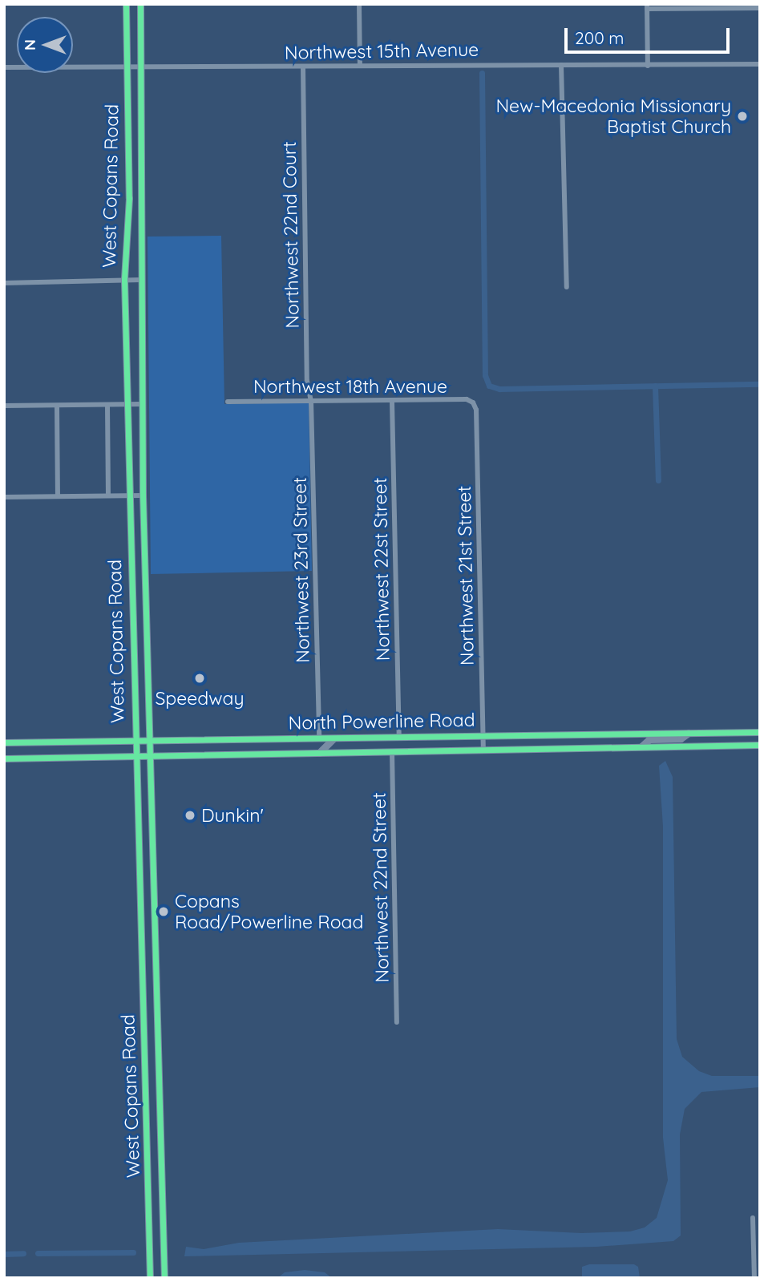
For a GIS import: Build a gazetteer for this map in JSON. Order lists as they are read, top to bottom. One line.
{"streets":{"main road":["West Copans Road","North Powerline Road"],"street":["Northwest 15th Avenue","Northwest 22nd Court","Northwest 18th Avenue","Northwest 22st Street","Northwest 23rd Street","Northwest 21st Street","Northwest 22nd Street"]},"crossings":[["Northwest 15th Avenue","West Copans Road"],["Northwest 15th Avenue","Northwest 22nd Court"],["West Copans Road","North Powerline Road"],["Northwest 22nd Court","Northwest 18th Avenue"],["Northwest 22nd Court","Northwest 23rd Street"],["Northwest 18th Avenue","Northwest 22st Street"],["Northwest 18th Avenue","Northwest 23rd Street"],["Northwest 18th Avenue","Northwest 21st Street"],["Northwest 22st Street","North Powerline Road"],["Northwest 23rd Street","North Powerline Road"],["Northwest 21st Street","North Powerline Road"],["North Powerline Road","Northwest 22nd Street"]],"places":["New-Macedonia Missionary Baptist Church","Speedway","Dunkin'","Copans Road/Powerline Road"],"scale_bar":"200 m","north":"left"}
